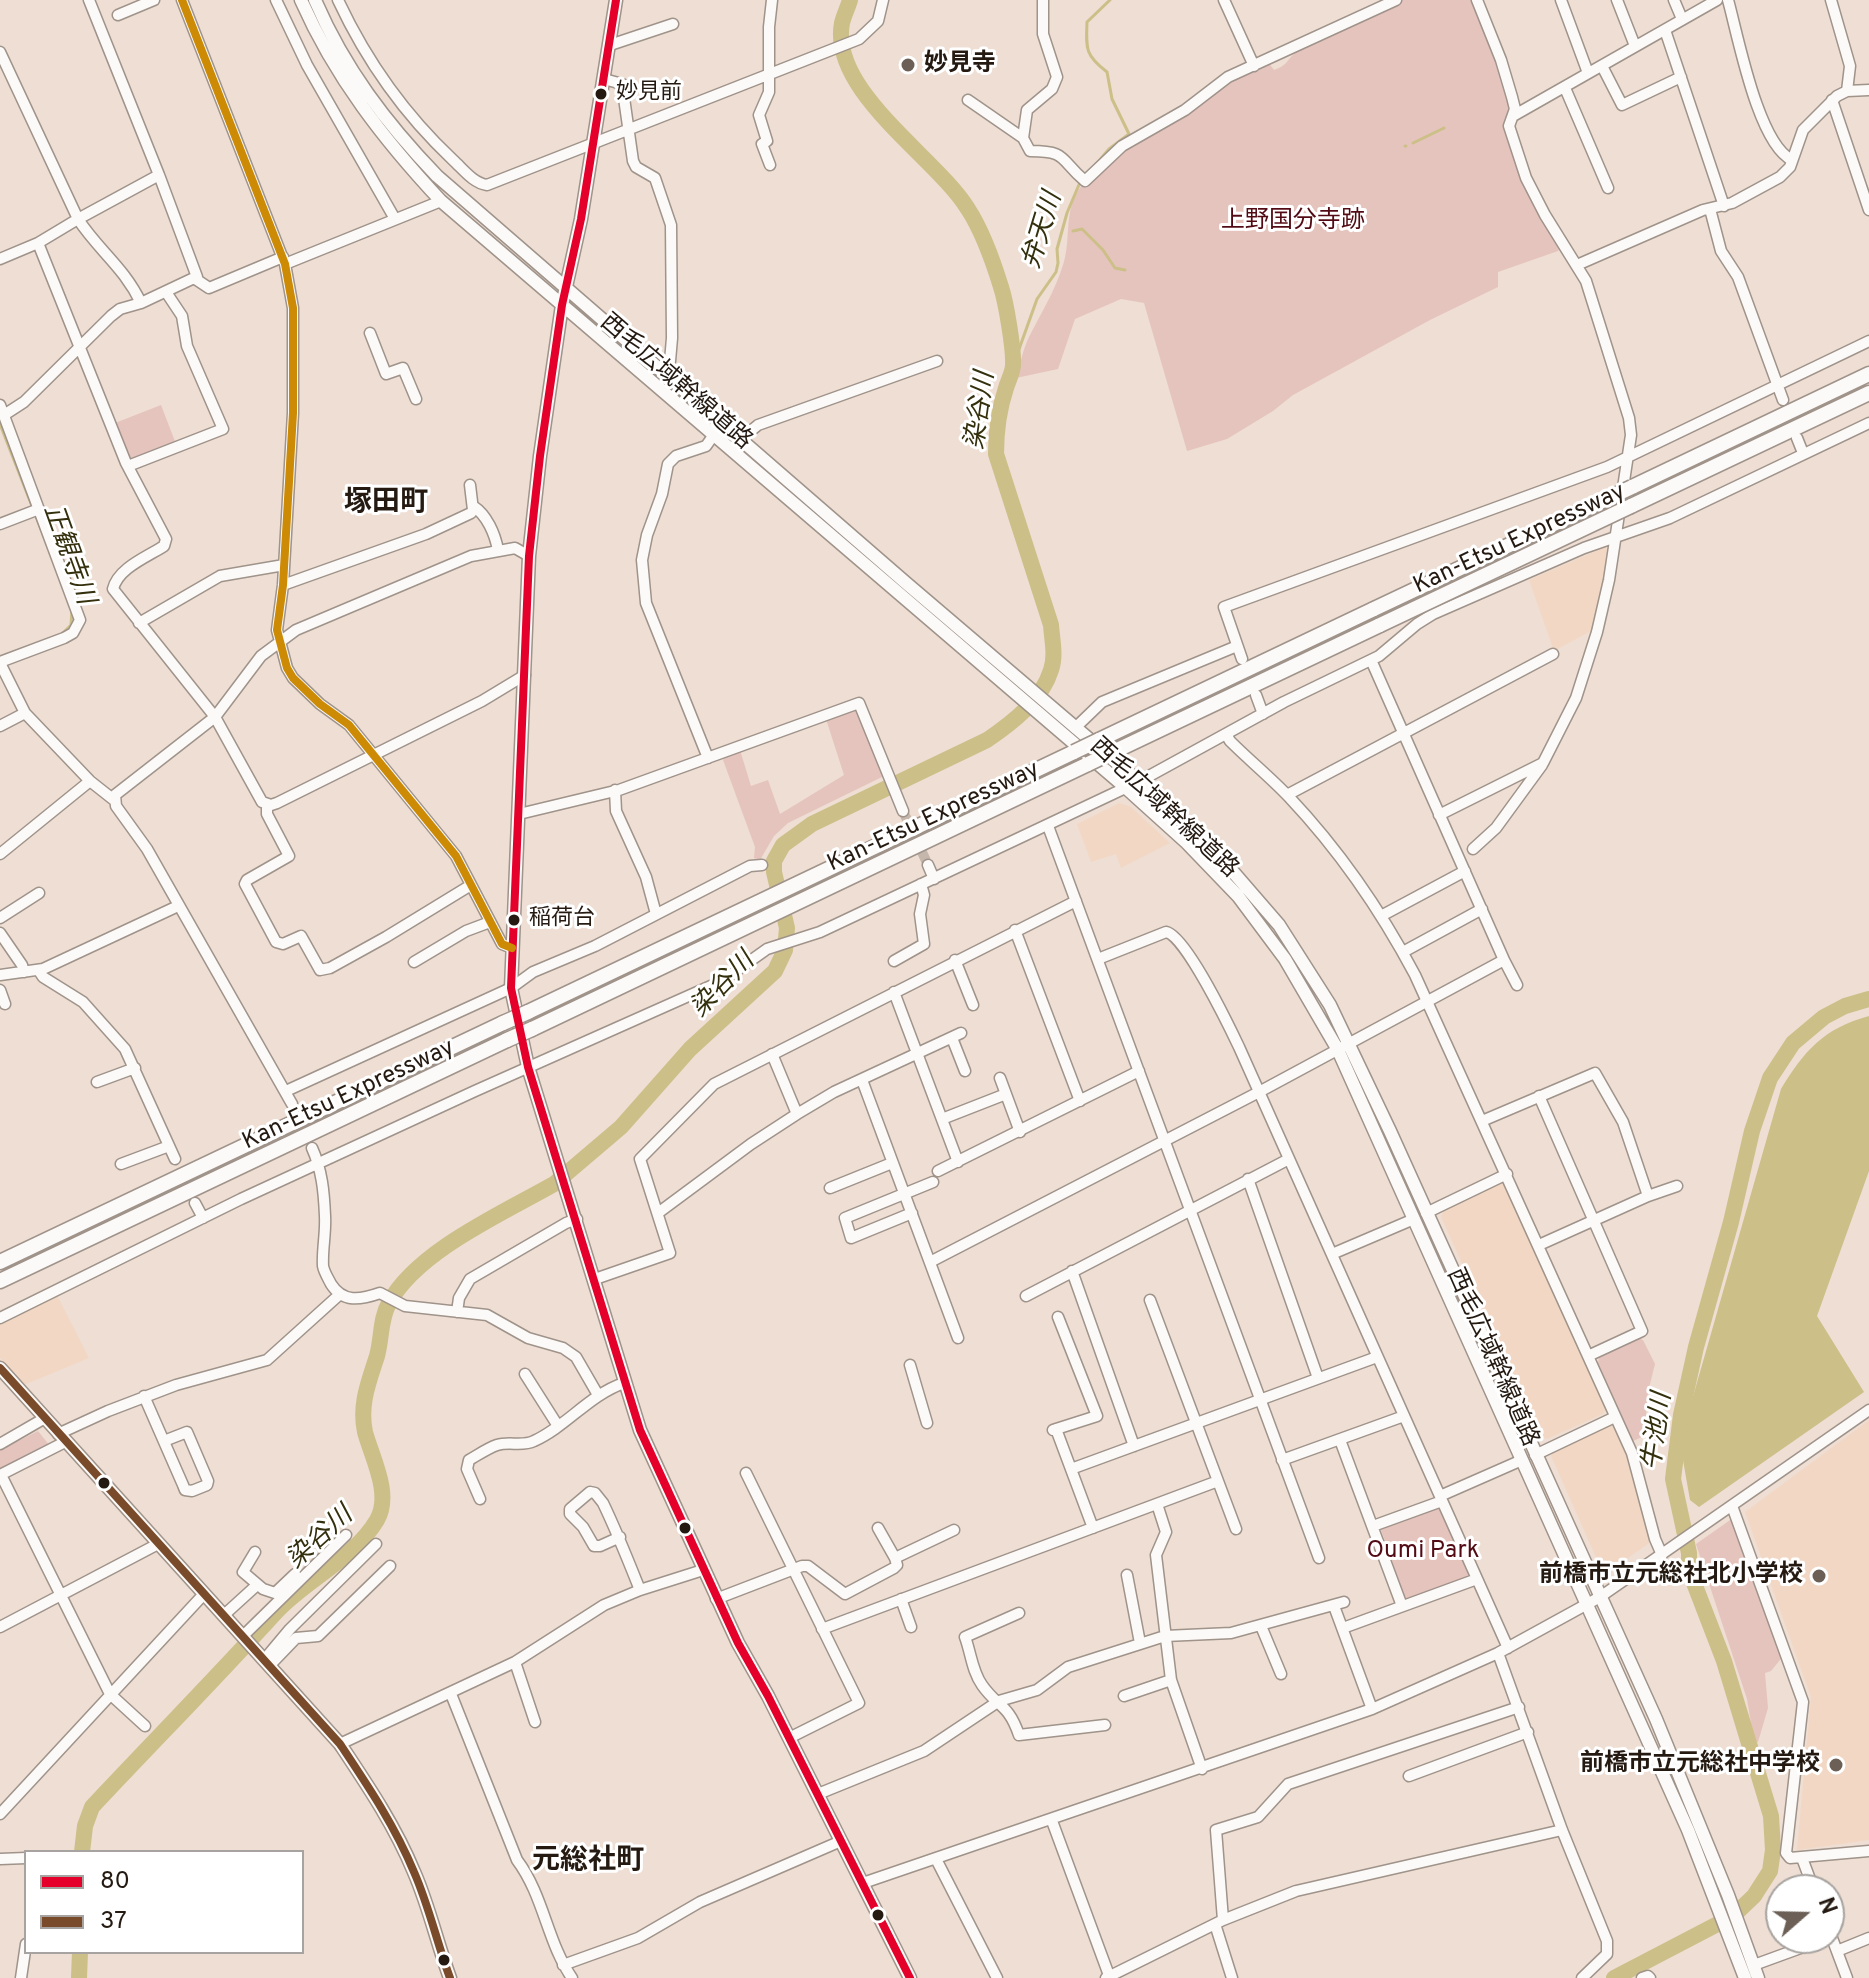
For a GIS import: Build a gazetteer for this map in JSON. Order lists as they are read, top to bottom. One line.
{"streets":{"highway":["Kan-Etsu Expressway"],"main road":["西毛広域幹線道路"]},"districts":["塚田町","元総社町"],"water":["弁天川","染谷川","正観寺川","牛池川"],"parks":["上野国分寺跡","Oumi Park"],"places":["妙見寺","妙見前","稲荷台","前橋市立元総社北小学校","前橋市立元総社中学校"],"lines":["transit line 80","transit line 37"],"legend":["80","37"],"north":"right"}
